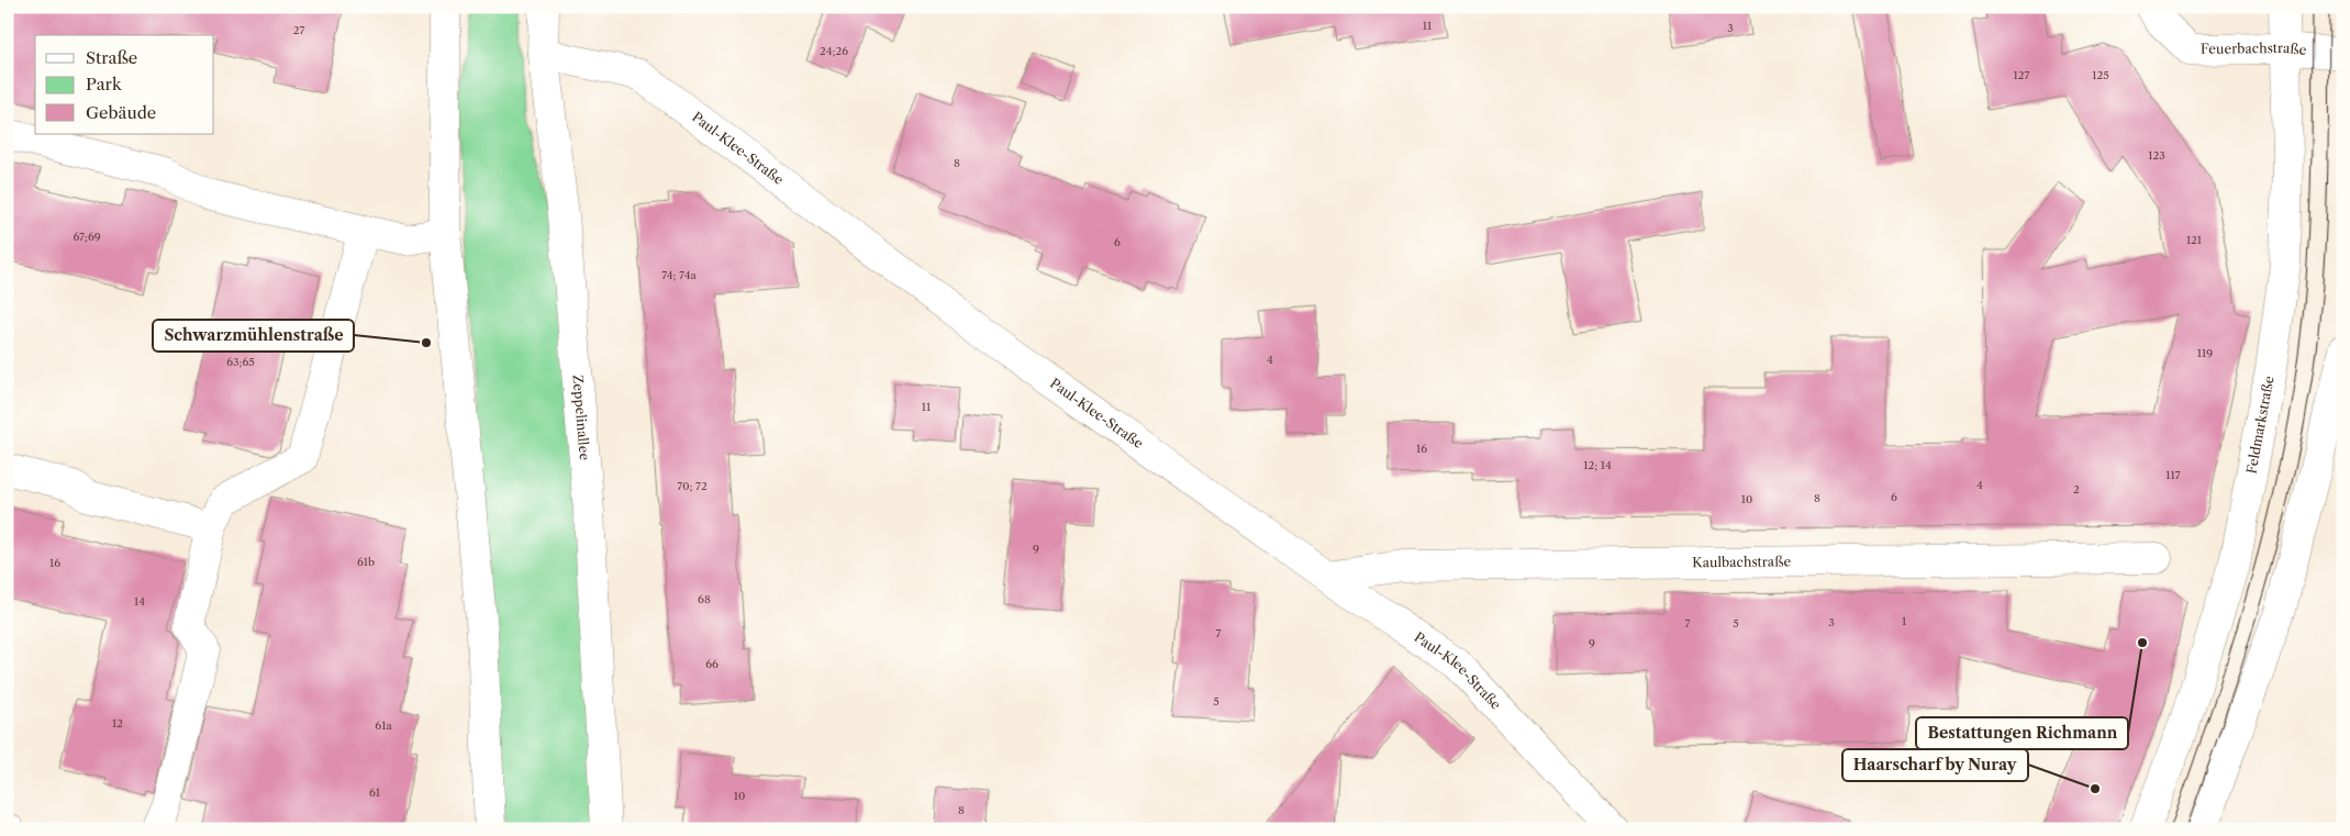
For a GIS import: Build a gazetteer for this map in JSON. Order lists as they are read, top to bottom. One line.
{"streets":{"street":["Feuerbachstraße","Paul-Klee-Straße","Zeppelinallee","Feldmarkstraße","Kaulbachstraße"]},"crossings":[["Feuerbachstraße","Feldmarkstraße"],["Paul-Klee-Straße","Zeppelinallee"],["Paul-Klee-Straße","Kaulbachstraße"]],"places":["Schwarzmühlenstraße","Bestattungen Richmann","Haarscharf by Nuray"],"house_numbers":["11","3","27","24;26","127","125","123","8","67;69","121","6","74; 74a","119","4","63;65","11","16","12; 14","117","4","70; 72","2","6","8","10","9","61b","16","68","14","1","3","7","5","7","9","66","5","12","61a","61","10","8"],"legend":["Straße","Park","Gebäude"]}
